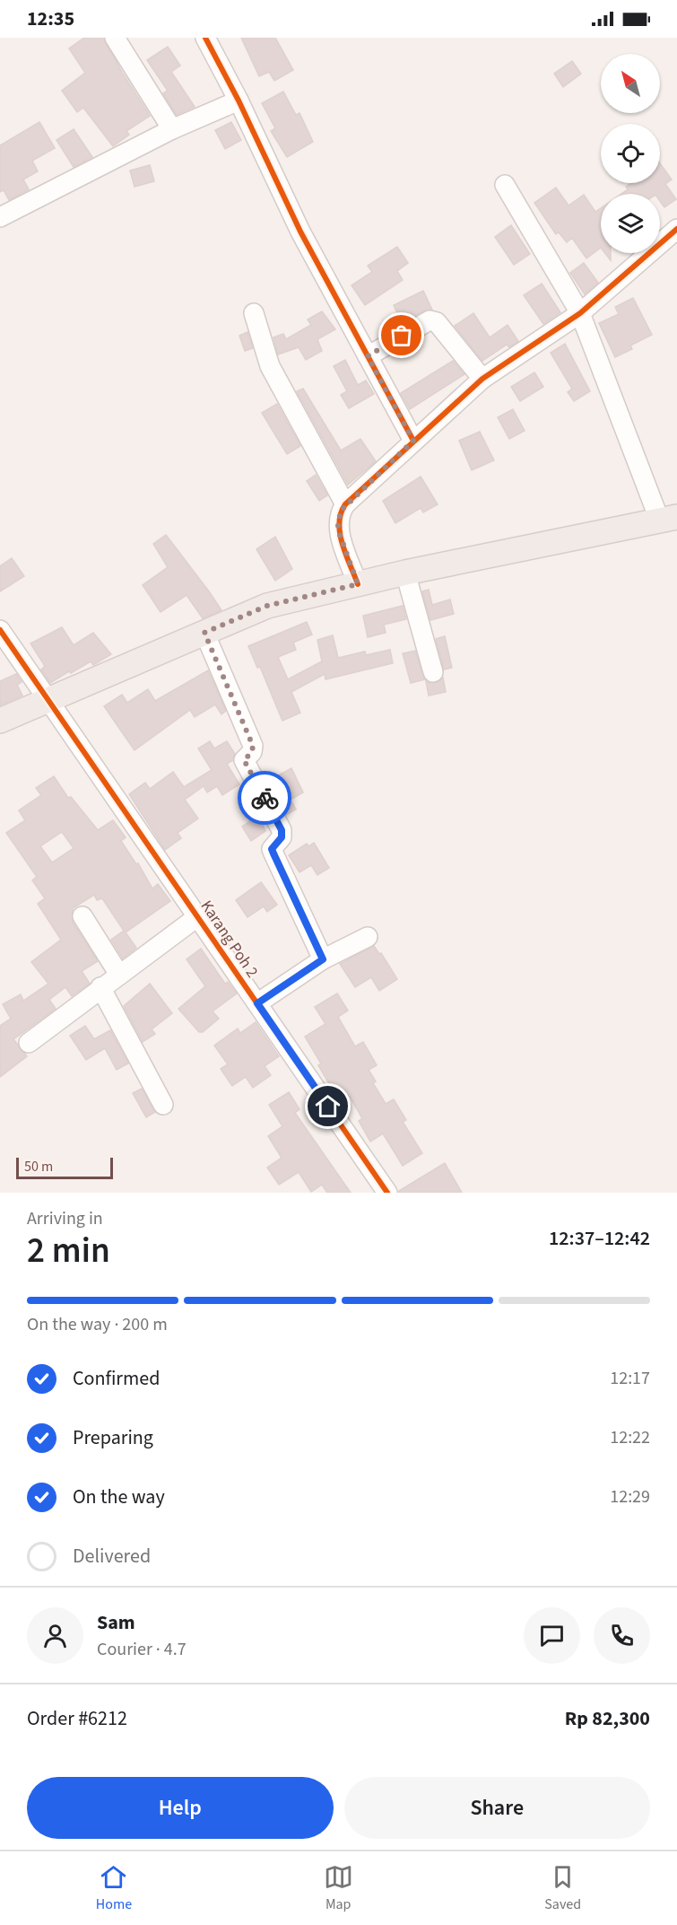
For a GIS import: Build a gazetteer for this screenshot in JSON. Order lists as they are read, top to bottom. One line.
{"streets":{"street":["Karang Poh 2"]},"scale_bar":"50 m","north":"top left","page":{"status":"12:35","scale":"50 m","heading":["2 min","Arriving in","12:37–12:42"],"panel":["Sam","Courier · 4.7","Order #6212","Rp 82,300"],"bar":"On the way · 200 m","list":[["Confirmed","12:17"],["Preparing","12:22"],["On the way","12:29"],"Delivered"],"buttons":["Help","Share"],"tabs":["Home","Map","Saved"]}}
